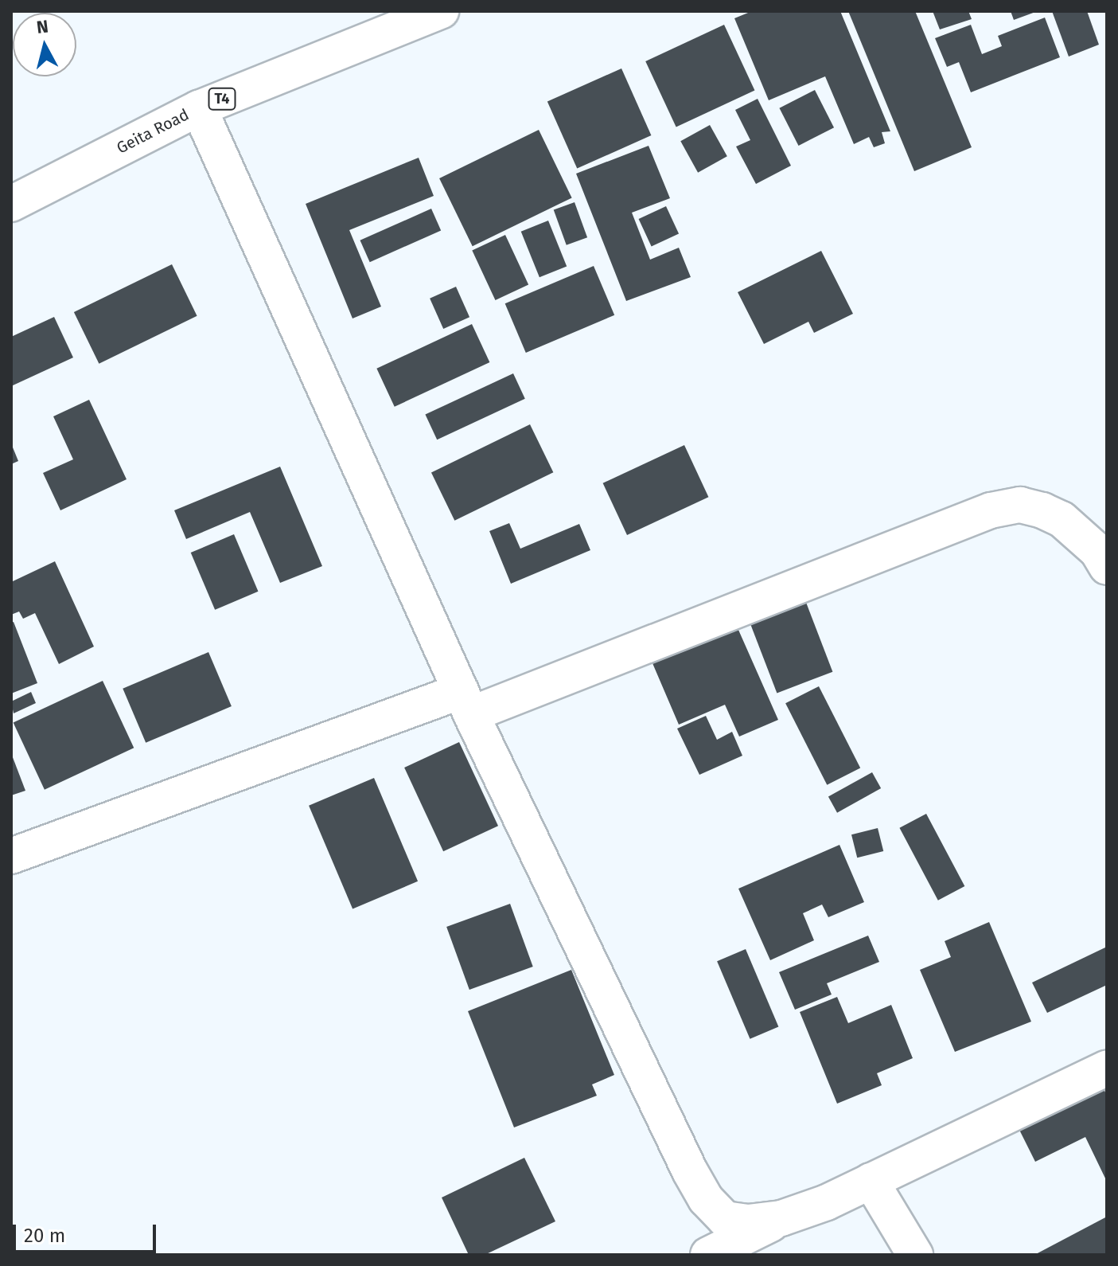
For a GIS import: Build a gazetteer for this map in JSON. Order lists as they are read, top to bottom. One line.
{"streets":{"main road":["T4","Geita Road"]},"scale_bar":"20 m","north":"top"}
